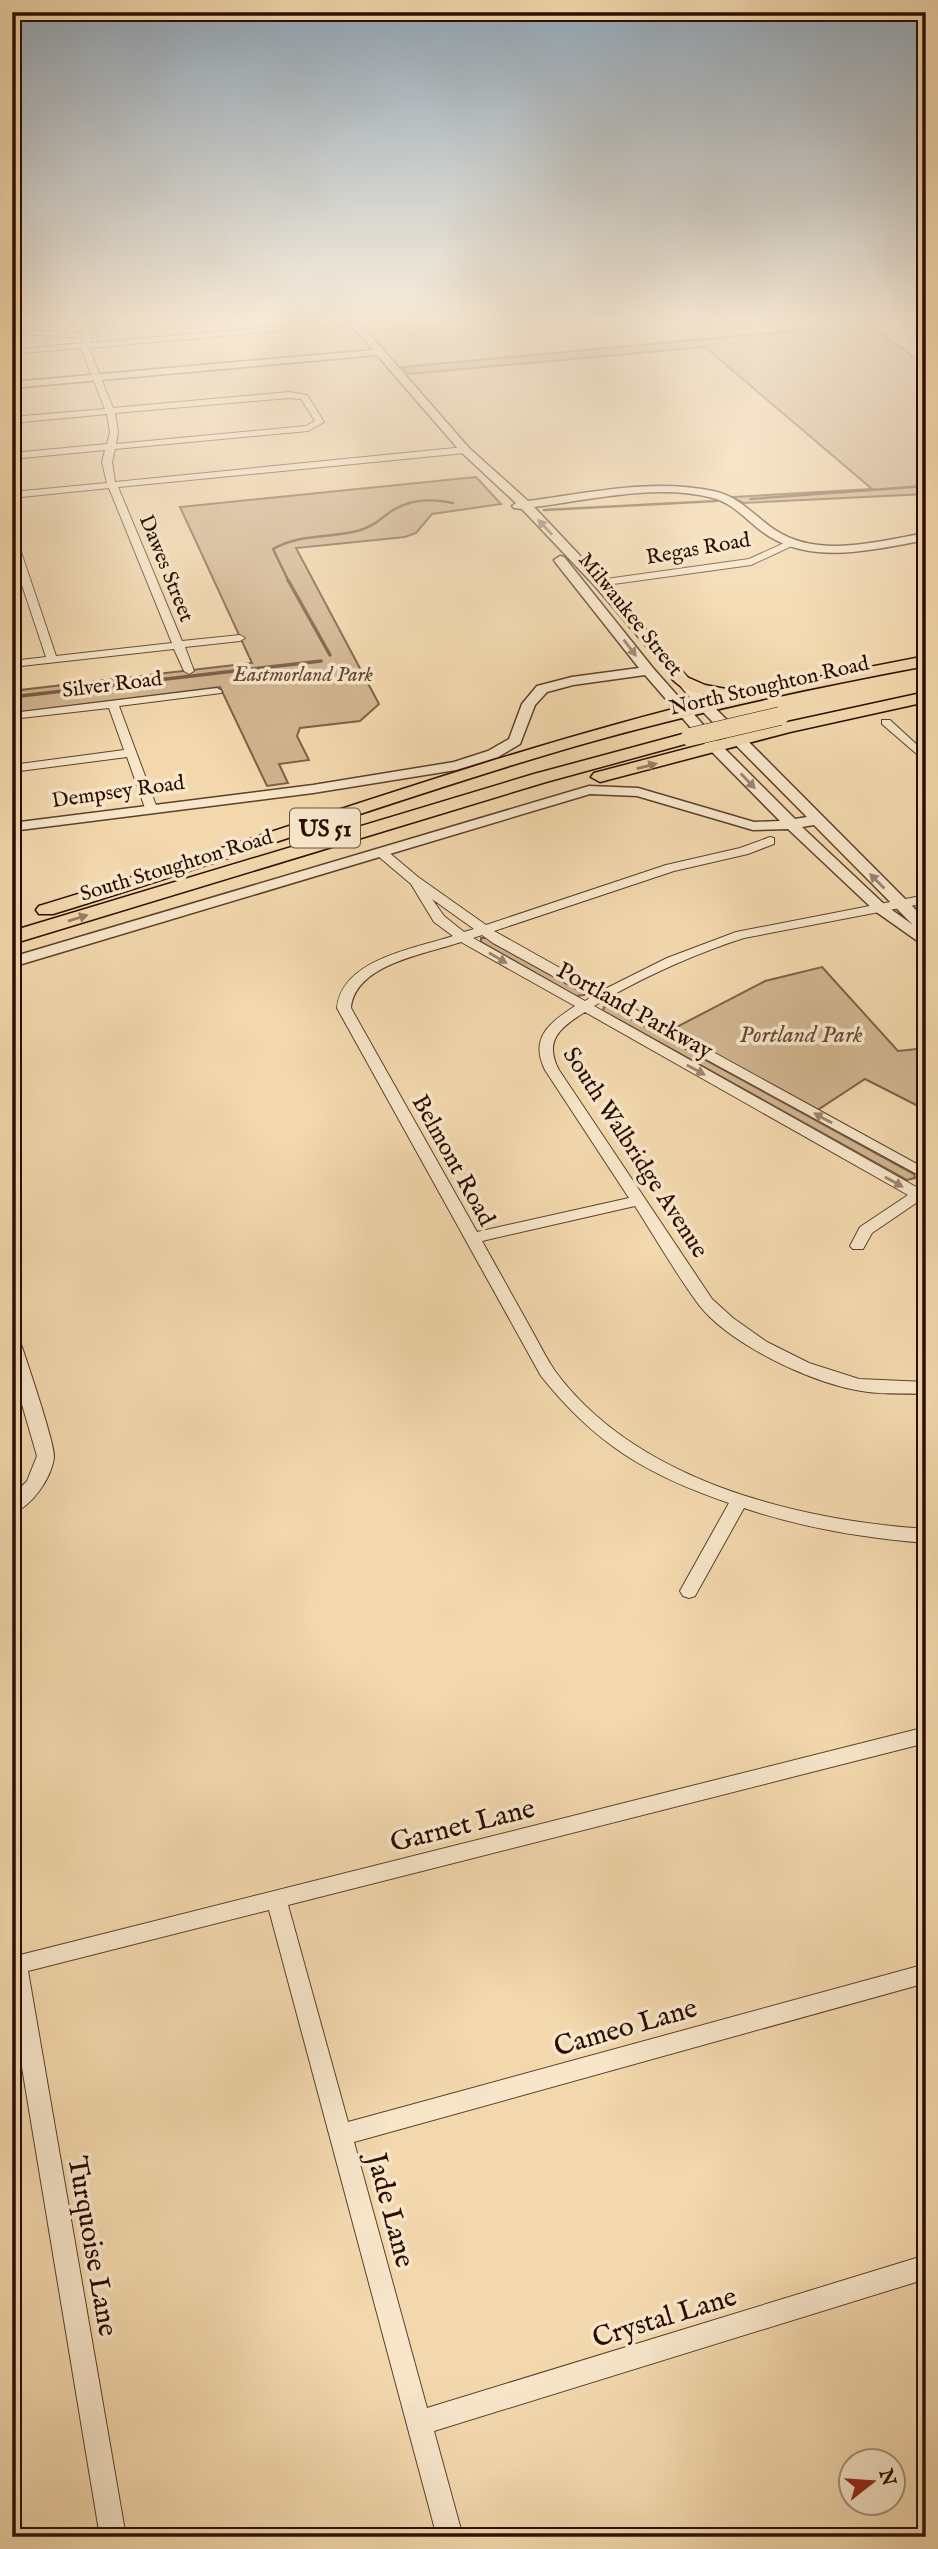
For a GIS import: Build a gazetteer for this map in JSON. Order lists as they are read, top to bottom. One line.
{"streets":{"main road":["North Stoughton Road","US 51","South Stoughton Road"],"street":["Regas Road","Dawes Street","Milwaukee Street","Silver Road","Dempsey Road","Portland Parkway","South Walbridge Avenue","Belmont Road","Garnet Lane","Cameo Lane","Jade Lane","Turquoise Lane","Crystal Lane"]},"crossings":[["Regas Road","Milwaukee Street"],["Milwaukee Street","North Stoughton Road"],["Milwaukee Street","Dempsey Road"],["Milwaukee Street","South Walbridge Avenue"],["North Stoughton Road","South Stoughton Road"],["Portland Parkway","South Walbridge Avenue"],["Portland Parkway","Belmont Road"],["Garnet Lane","Jade Lane"],["Garnet Lane","Turquoise Lane"],["Cameo Lane","Jade Lane"],["Jade Lane","Crystal Lane"]],"parks":["Eastmorland Park","Portland Park"],"north":"right"}
